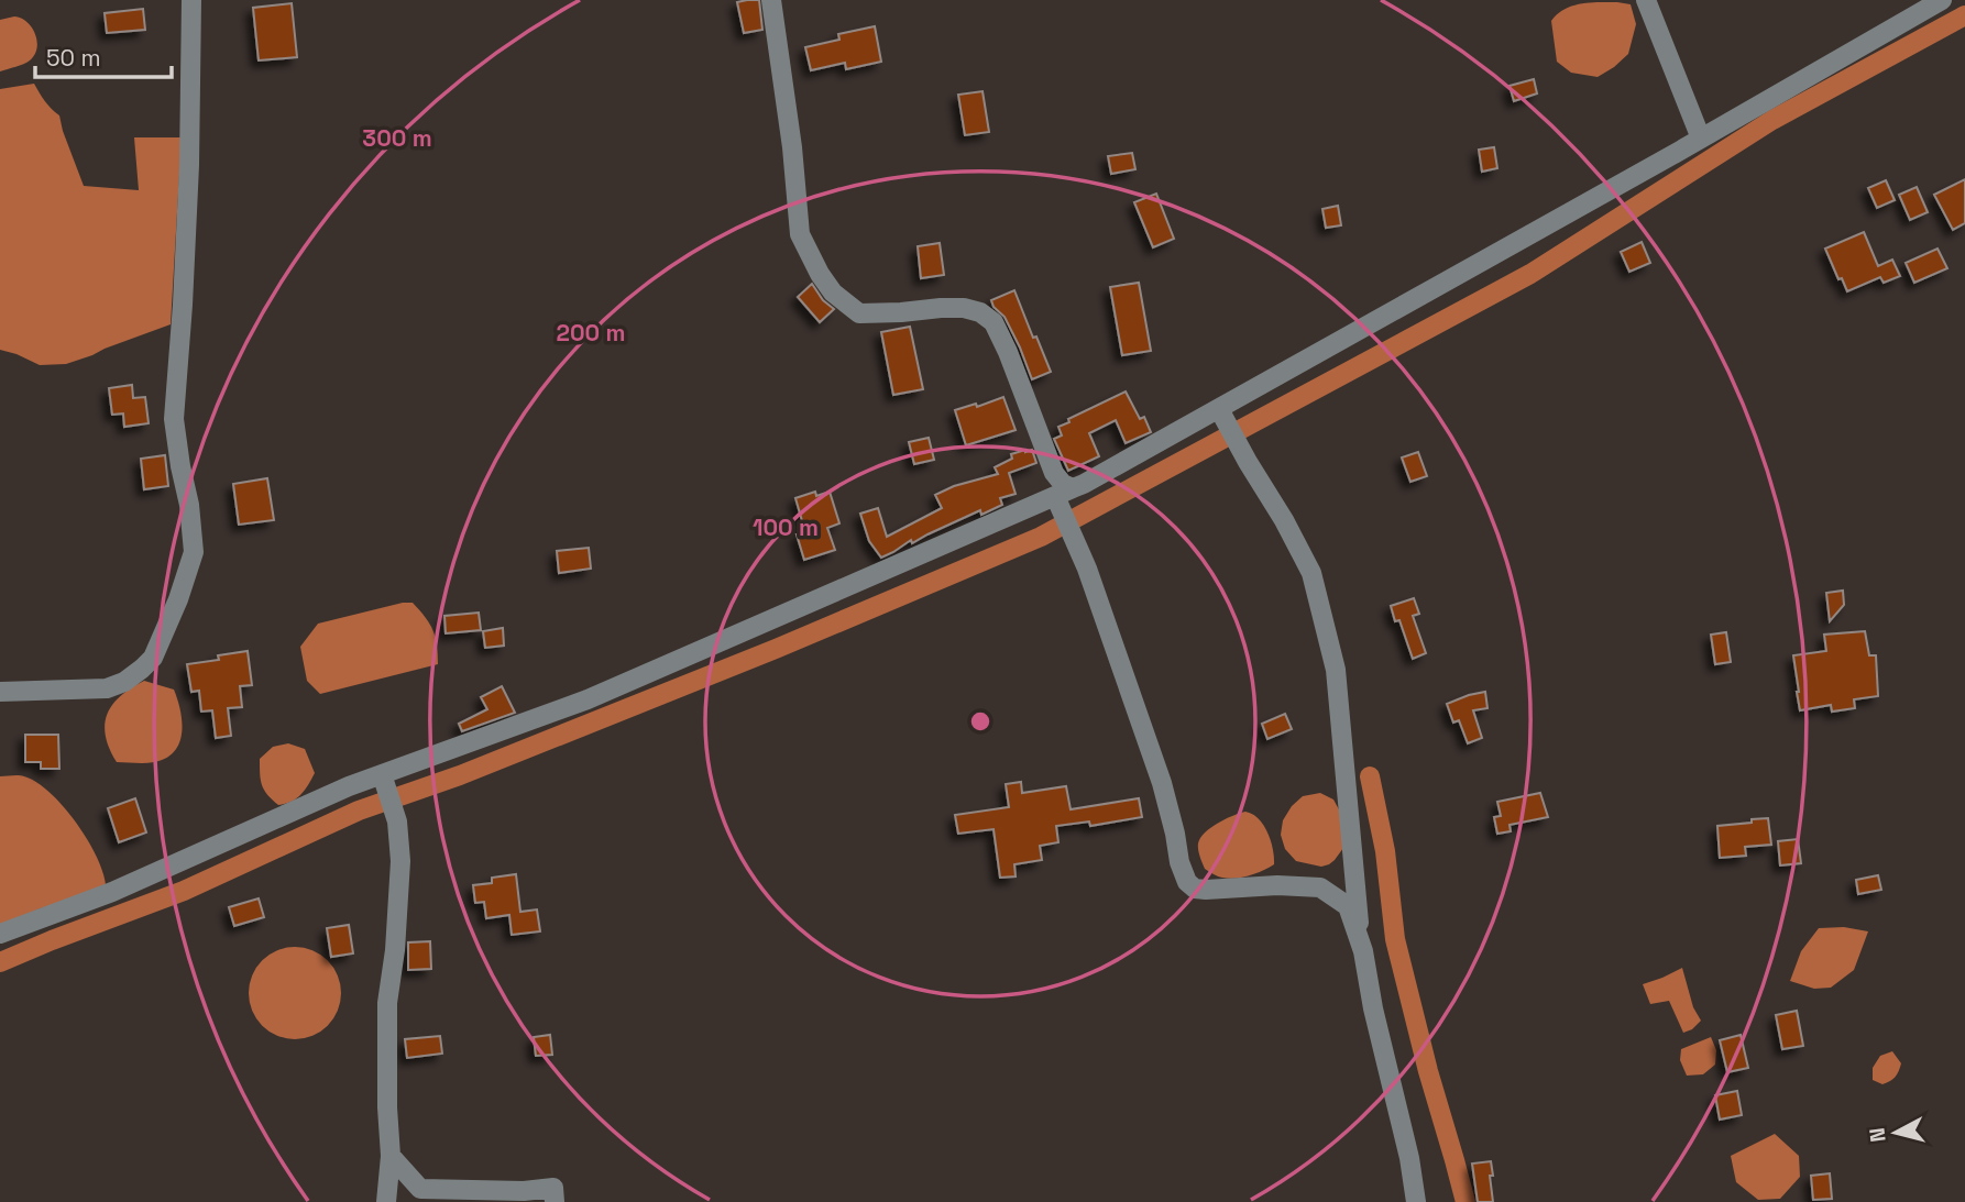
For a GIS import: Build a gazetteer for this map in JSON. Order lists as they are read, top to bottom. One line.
{"scale_bar":"50 m","north":"left","rings":["300 m","200 m","100 m"]}
